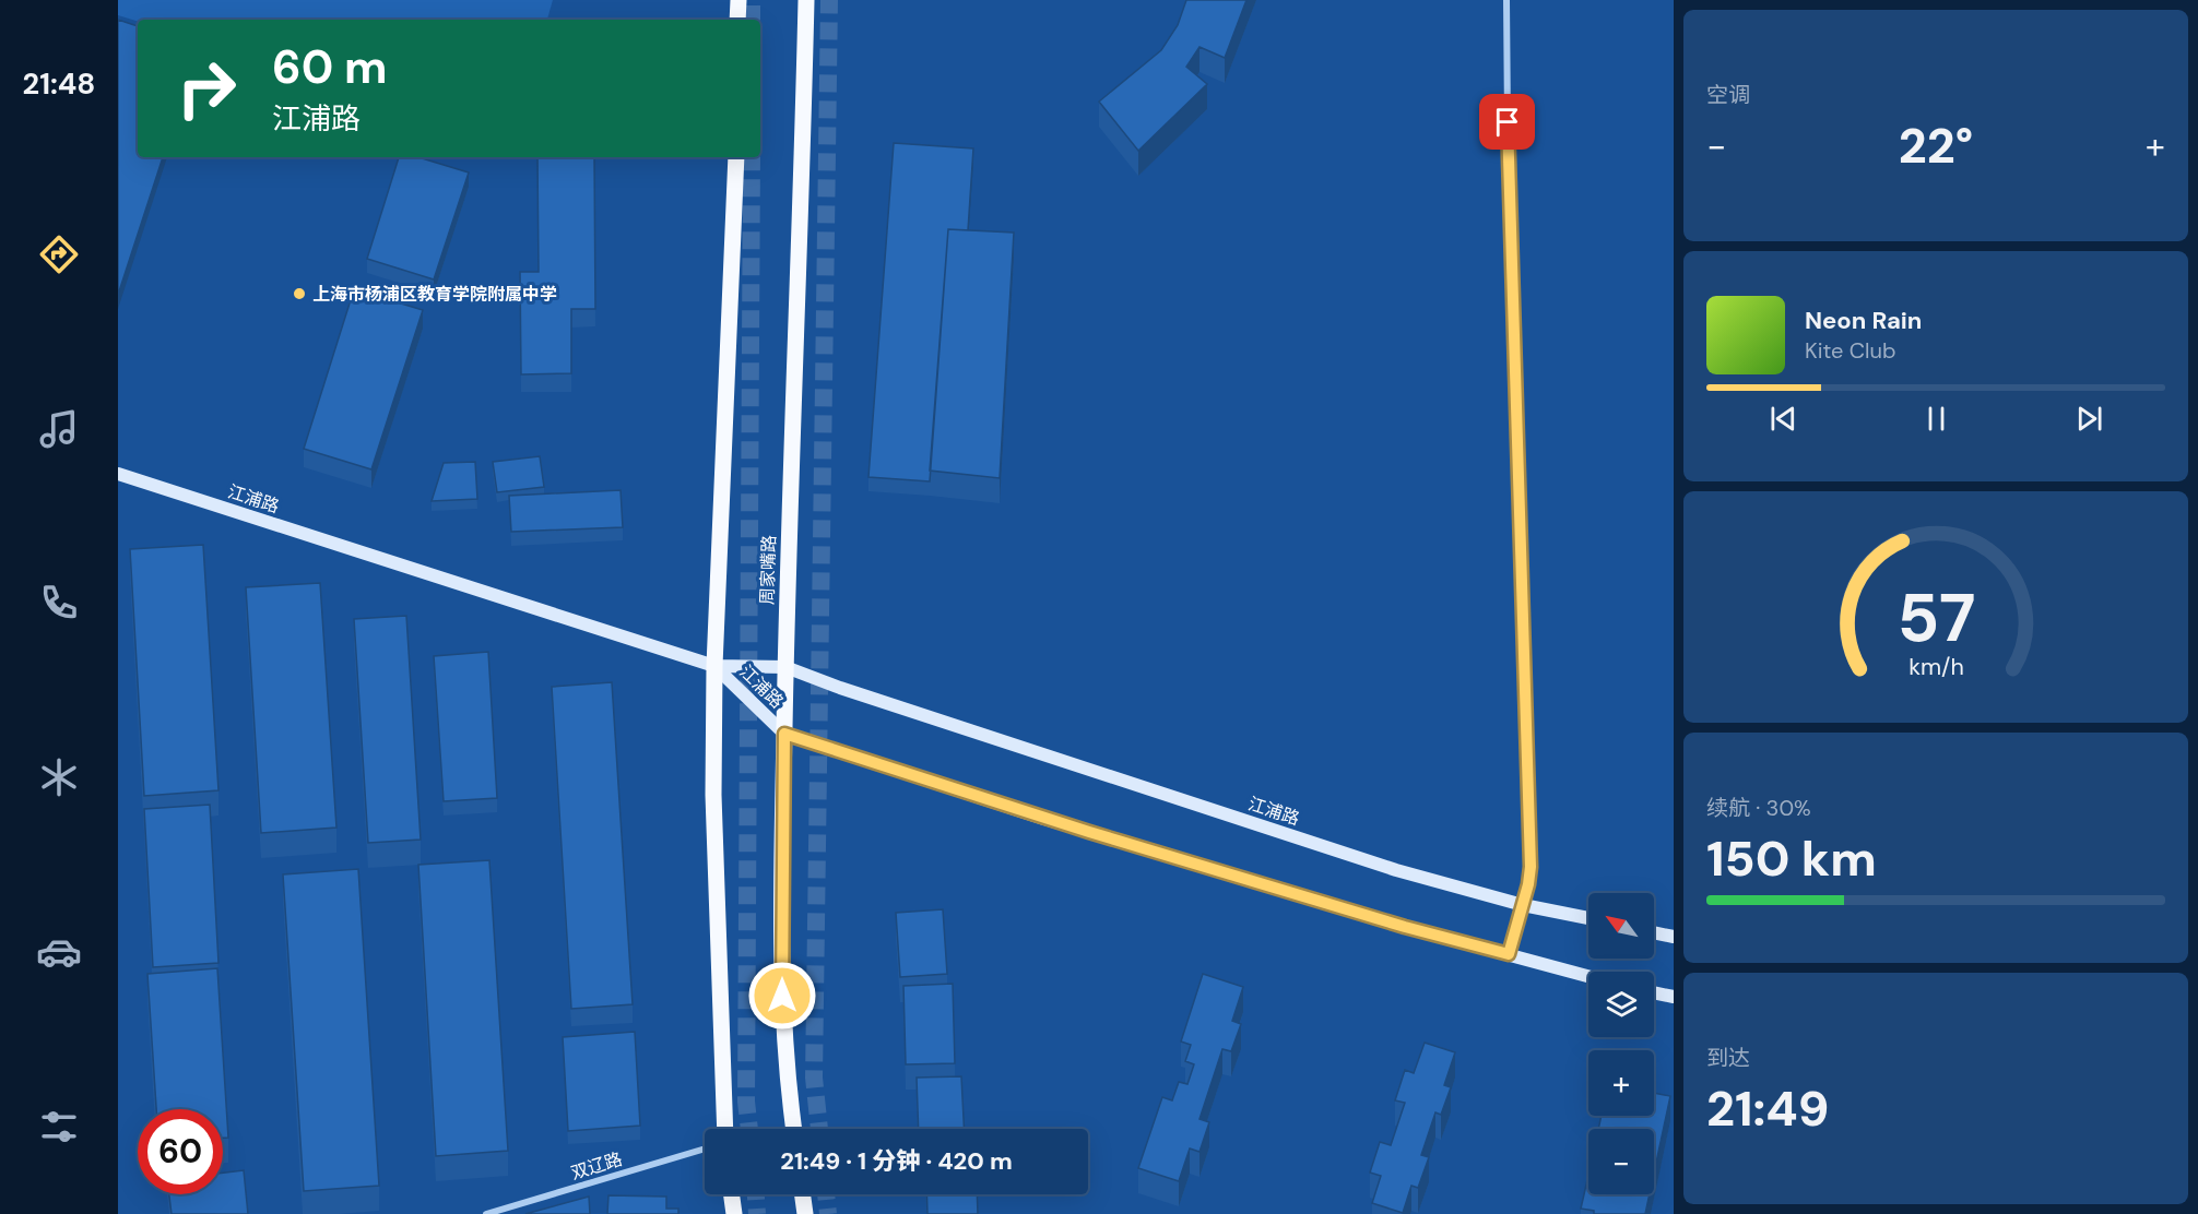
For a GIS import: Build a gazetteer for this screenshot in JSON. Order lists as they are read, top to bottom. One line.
{"streets":{"main road":["江浦路","周家嘴路"],"street":["双辽路"]},"crossings":[["江浦路","周家嘴路"]],"places":["上海市杨浦区教育学院附属中学"],"north":"top left","page":{"tabs":"21:48","tile":["空调",["续航 · 30%","150 km"],["到达","21:49"]],"turn":["60 m","江浦路"],"heat":["−","22°","+"],"song":["Neon Rain","Kite Club"],"map_buttons":["+","−"],"limit":"60","trip":"21:49 · 1 分钟 · 420 m","gauge":["57","km/h"]}}
